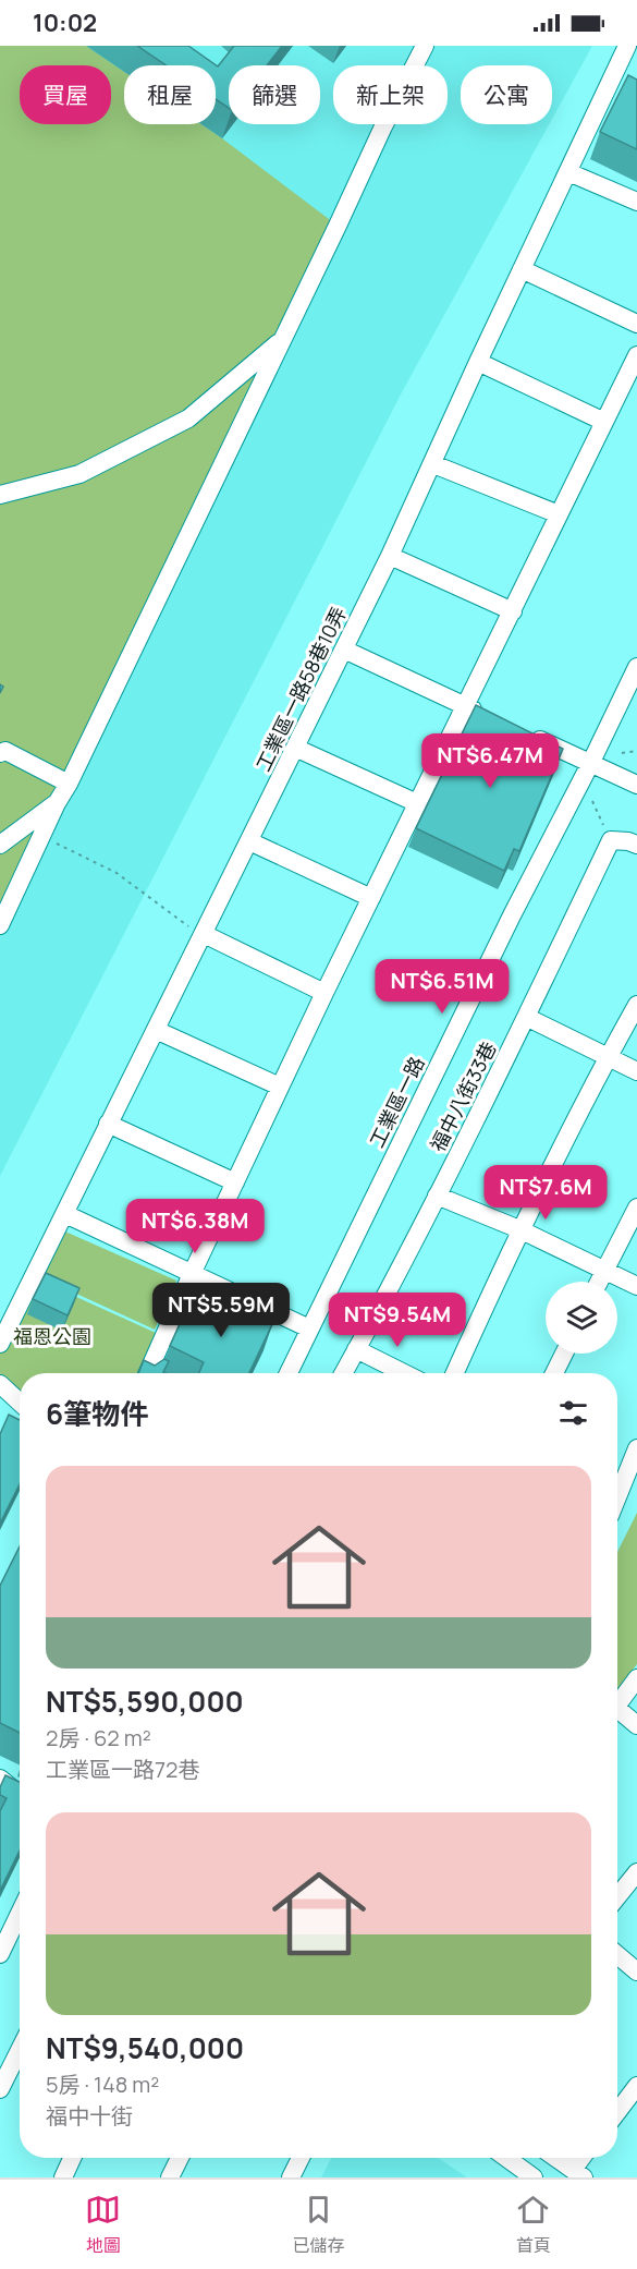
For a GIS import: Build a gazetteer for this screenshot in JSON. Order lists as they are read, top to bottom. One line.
{"streets":{"street":["工業區一路58巷10弄","福中八街33巷","工業區一路"]},"parks":["福恩公園"],"page":{"status":"10:02","chip":["買屋","租屋","篩選","新上架","公寓"],"price":["NT$6.47M","NT$6.51M","NT$7.6M","NT$6.38M","NT$5.59M","NT$9.54M"],"heading":"6筆物件","list":[{"name":"NT$5,590,000","note":"2房 · 62 m² · 工業區一路72巷"},{"name":"NT$9,540,000","note":"5房 · 148 m² · 福中十街"}],"tabs":["地圖","已儲存","首頁"]}}
